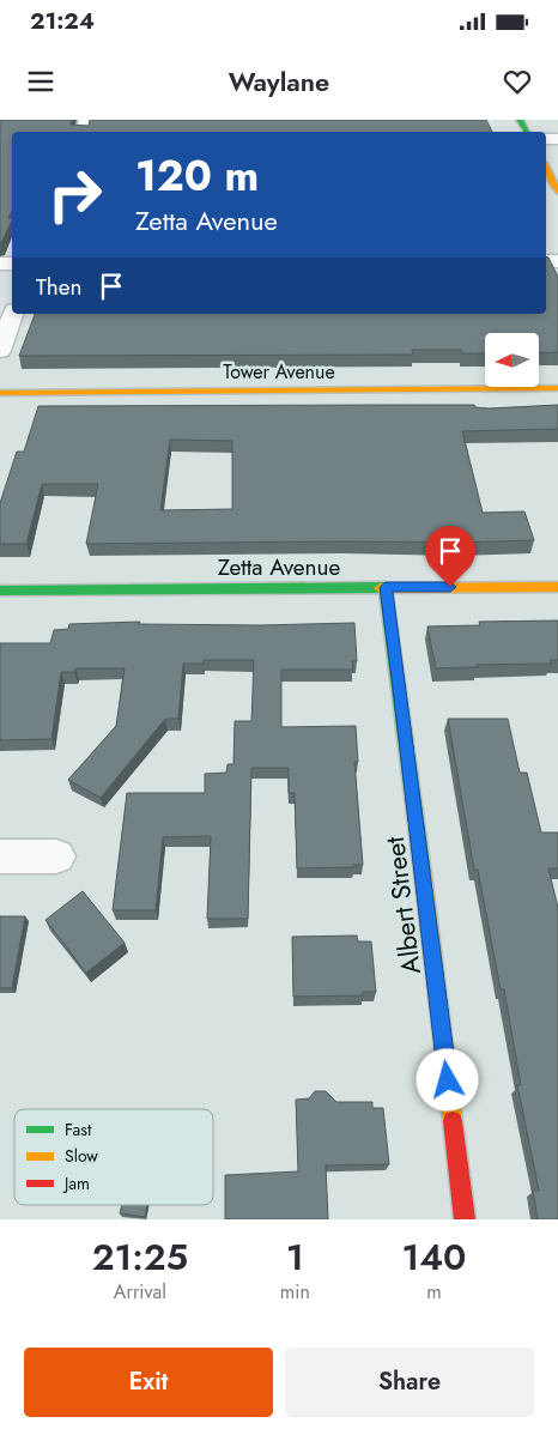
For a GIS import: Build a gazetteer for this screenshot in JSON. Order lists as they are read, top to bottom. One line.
{"streets":{"street":["Tower Avenue","Zetta Avenue","Albert Street"]},"crossings":[["Zetta Avenue","Albert Street"]],"legend":["Fast","Slow","Jam"],"north":"left","page":{"status":"21:24","header":"Waylane","turn":["120 m","Zetta Avenue"],"then":"Then","eta":["21:25","Arrival","1","min","140","m"],"buttons":["Exit","Share"]}}
